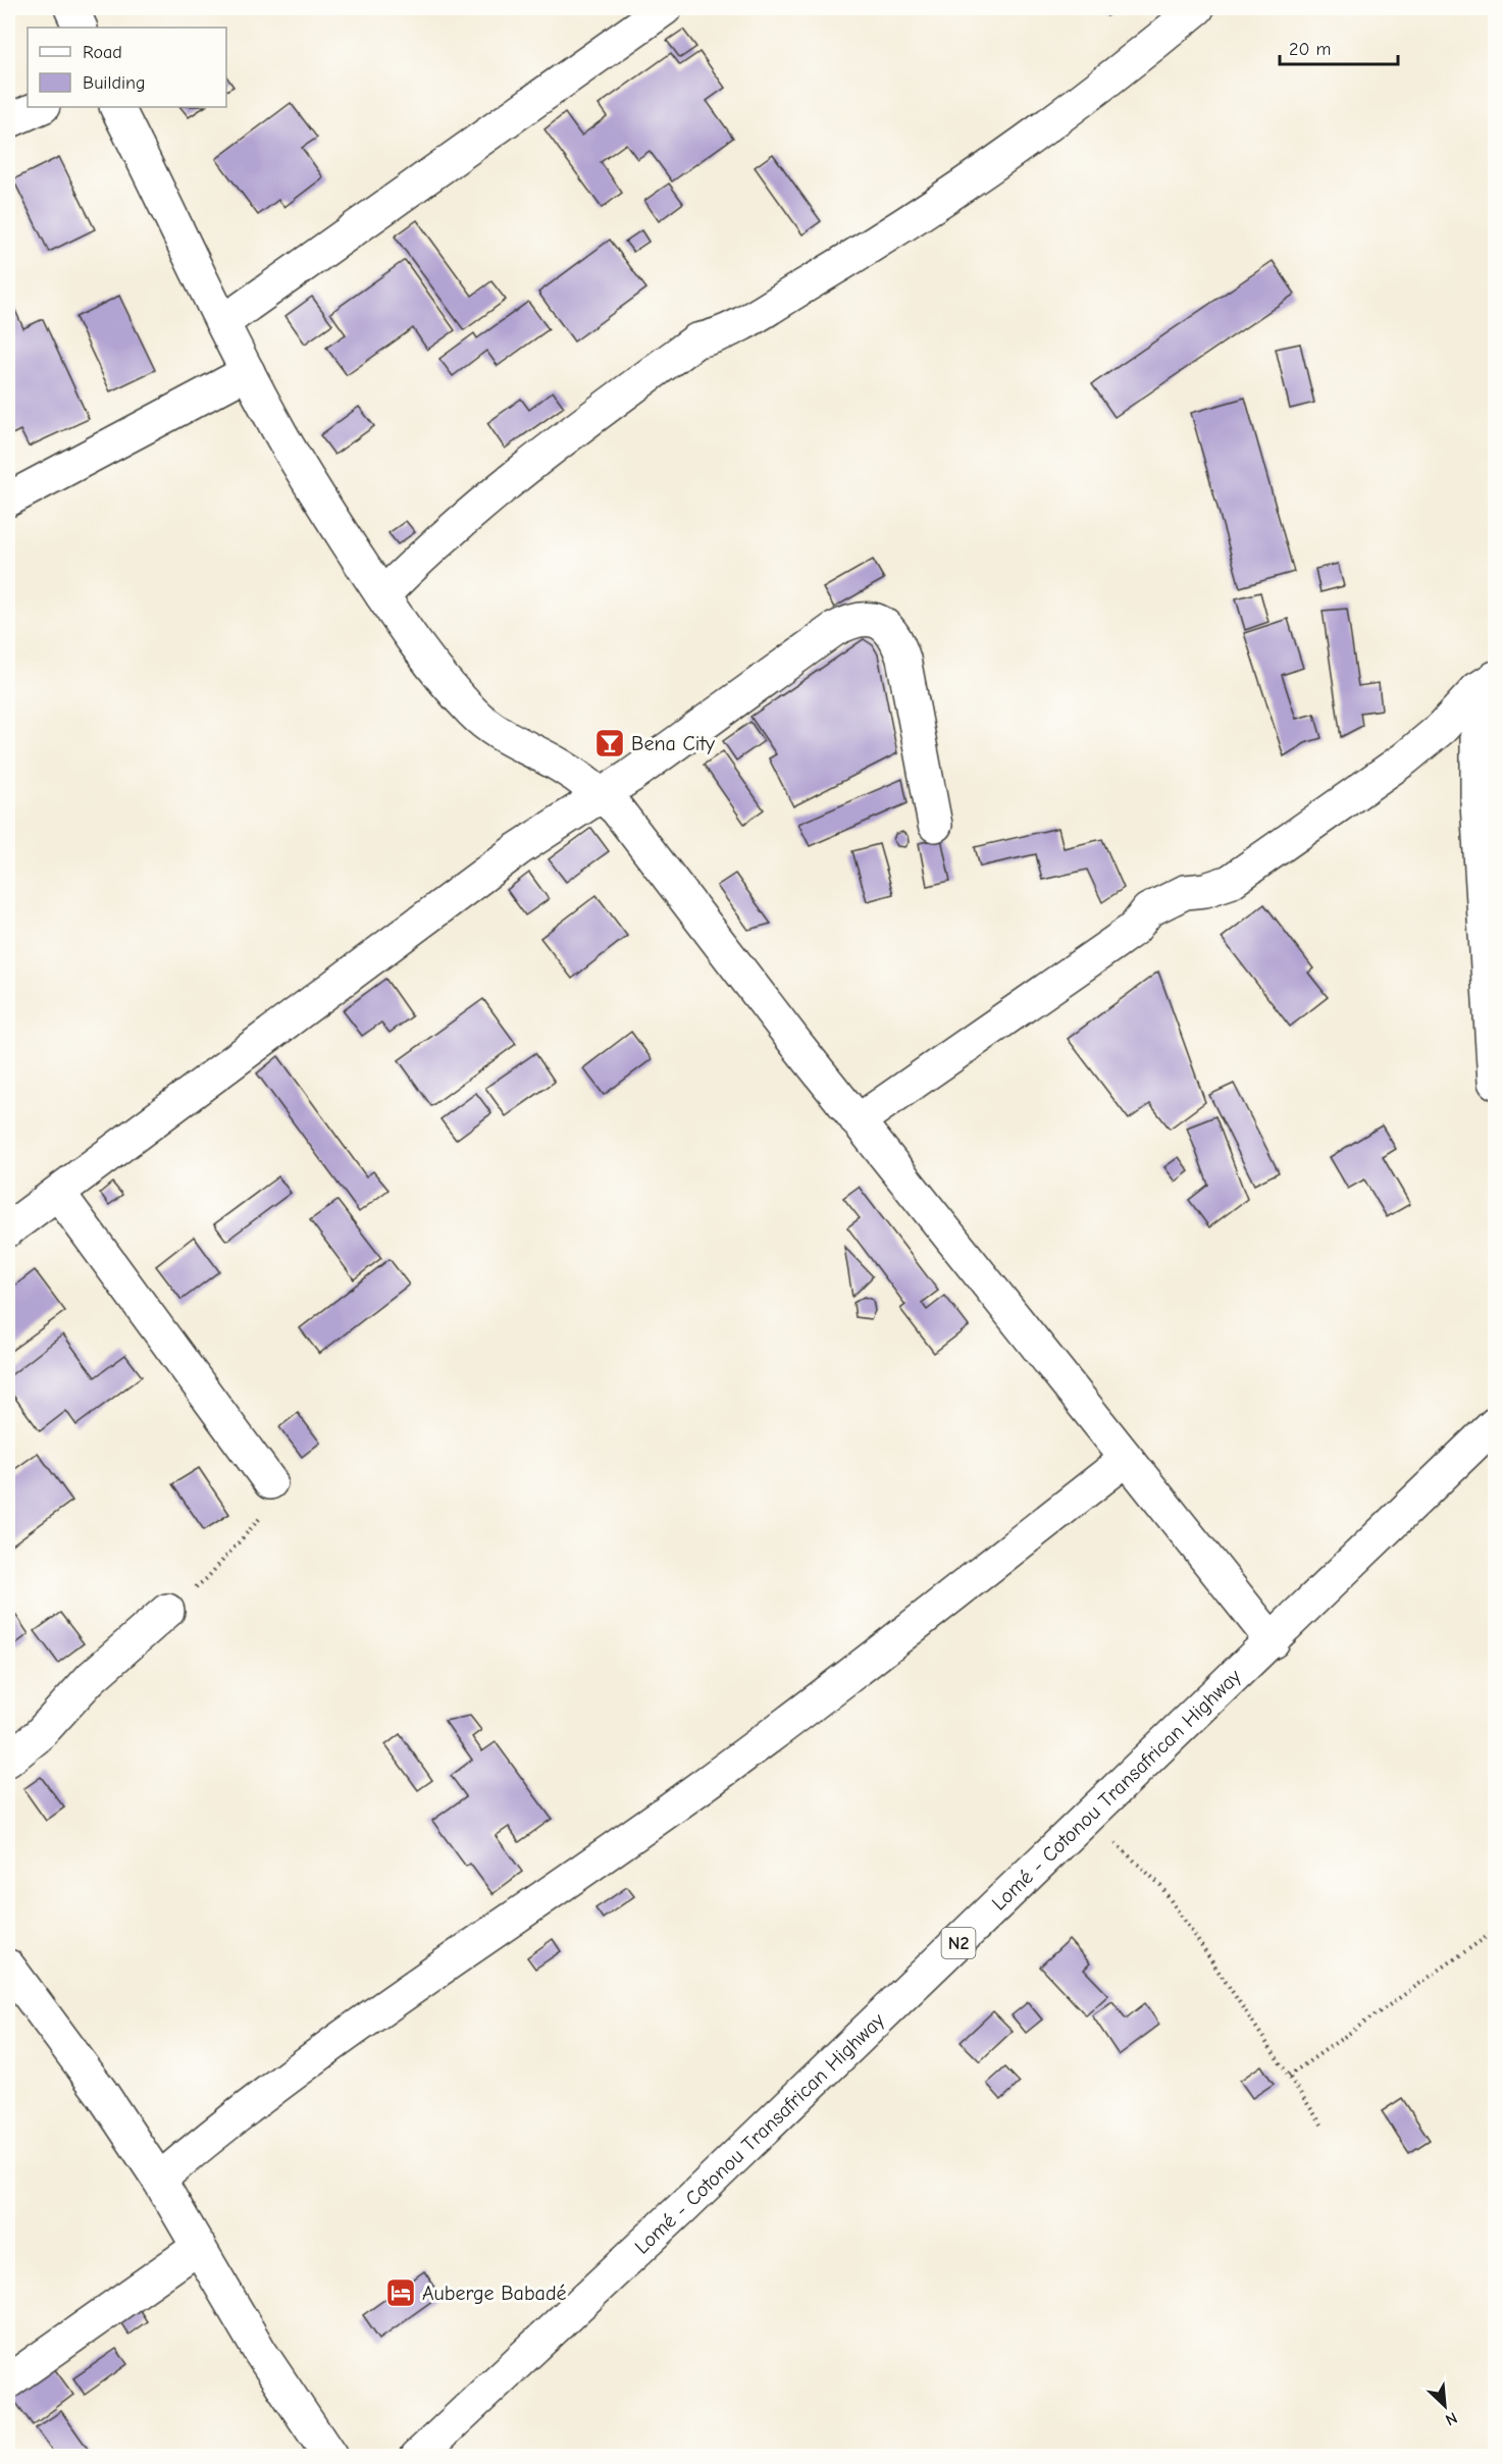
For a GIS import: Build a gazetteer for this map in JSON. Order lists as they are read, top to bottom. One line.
{"streets":{"main road":["Lomé - Cotonou Transafrican Highway","N2"]},"places":{"bar":["Bena City"],"hotel":["Auberge Babadé"]},"legend":["Road","Building"],"scale_bar":"20 m","north":"bottom right"}
